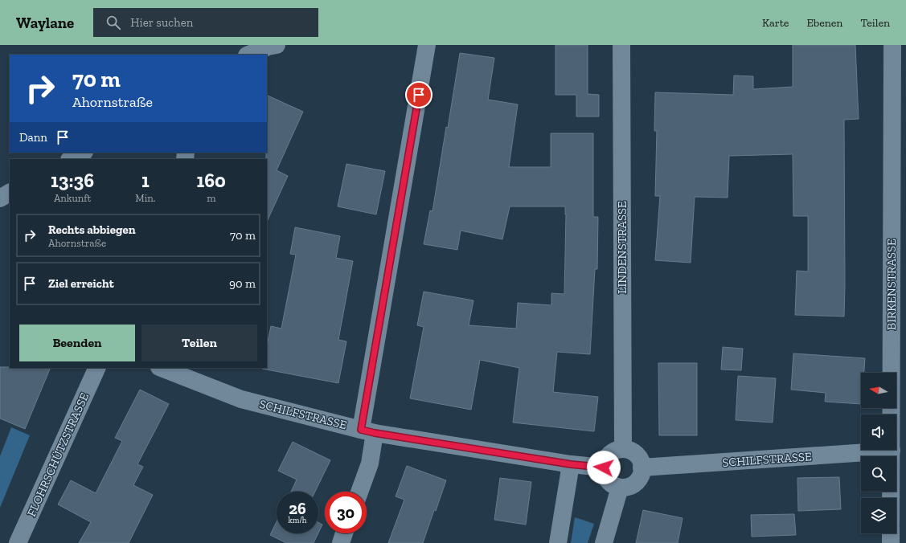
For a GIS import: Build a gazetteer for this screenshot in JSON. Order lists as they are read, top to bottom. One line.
{"streets":{"street":["LINDENSTRASSE","BIRKENSTRASSE","SCHILFSTRASSE","FLOHRSCHÜTZSTRASSE"]},"crossings":[["LINDENSTRASSE","SCHILFSTRASSE"],["BIRKENSTRASSE","SCHILFSTRASSE"]],"north":"left","page":{"header":"Waylane","search":"Hier suchen","nav":["Karte","Ebenen","Teilen"],"turn":["70 m","Ahornstraße"],"then":"Dann","eta":["13:36","Ankunft","1","Min.","160","m"],"list":[{"name":"Rechts abbiegen","note":"Ahornstraße","value":"70 m"},{"name":"Ziel erreicht","value":"90 m"}],"buttons":["Beenden","Teilen"],"speed":"26 km/h","limit":"30"}}
